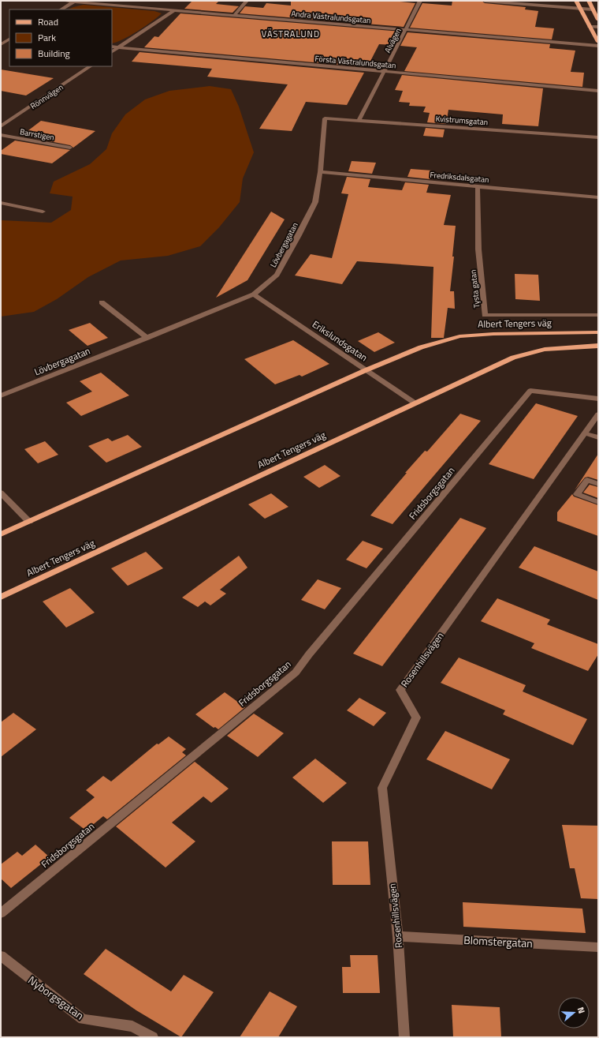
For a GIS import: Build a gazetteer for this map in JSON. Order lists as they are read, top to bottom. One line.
{"streets":{"main road":["Albert Tengers väg"],"street":["Andra Västralundsgatan","Alvägen","Första Västralundsgatan","Rönnvägen","Kvistrumsgatan","Barrstigen","Fredriksdalsgatan","Lövbergagatan","Tysta gatan","Erikslundsgatan","Fridsborgsgatan","Rosenhillsvägen","Blomstergatan","Nyborgsgatan"]},"crossings":[["Andra Västralundsgatan","Alvägen"],["Alvägen","Första Västralundsgatan"],["Alvägen","Kvistrumsgatan"],["Kvistrumsgatan","Lövbergagatan"],["Fredriksdalsgatan","Lövbergagatan"],["Fredriksdalsgatan","Tysta gatan"],["Lövbergagatan","Erikslundsgatan"],["Albert Tengers väg","Erikslundsgatan"],["Rosenhillsvägen","Blomstergatan"]],"districts":["VÄSTRALUND"],"legend":["Road","Park","Building"],"north":"right"}
